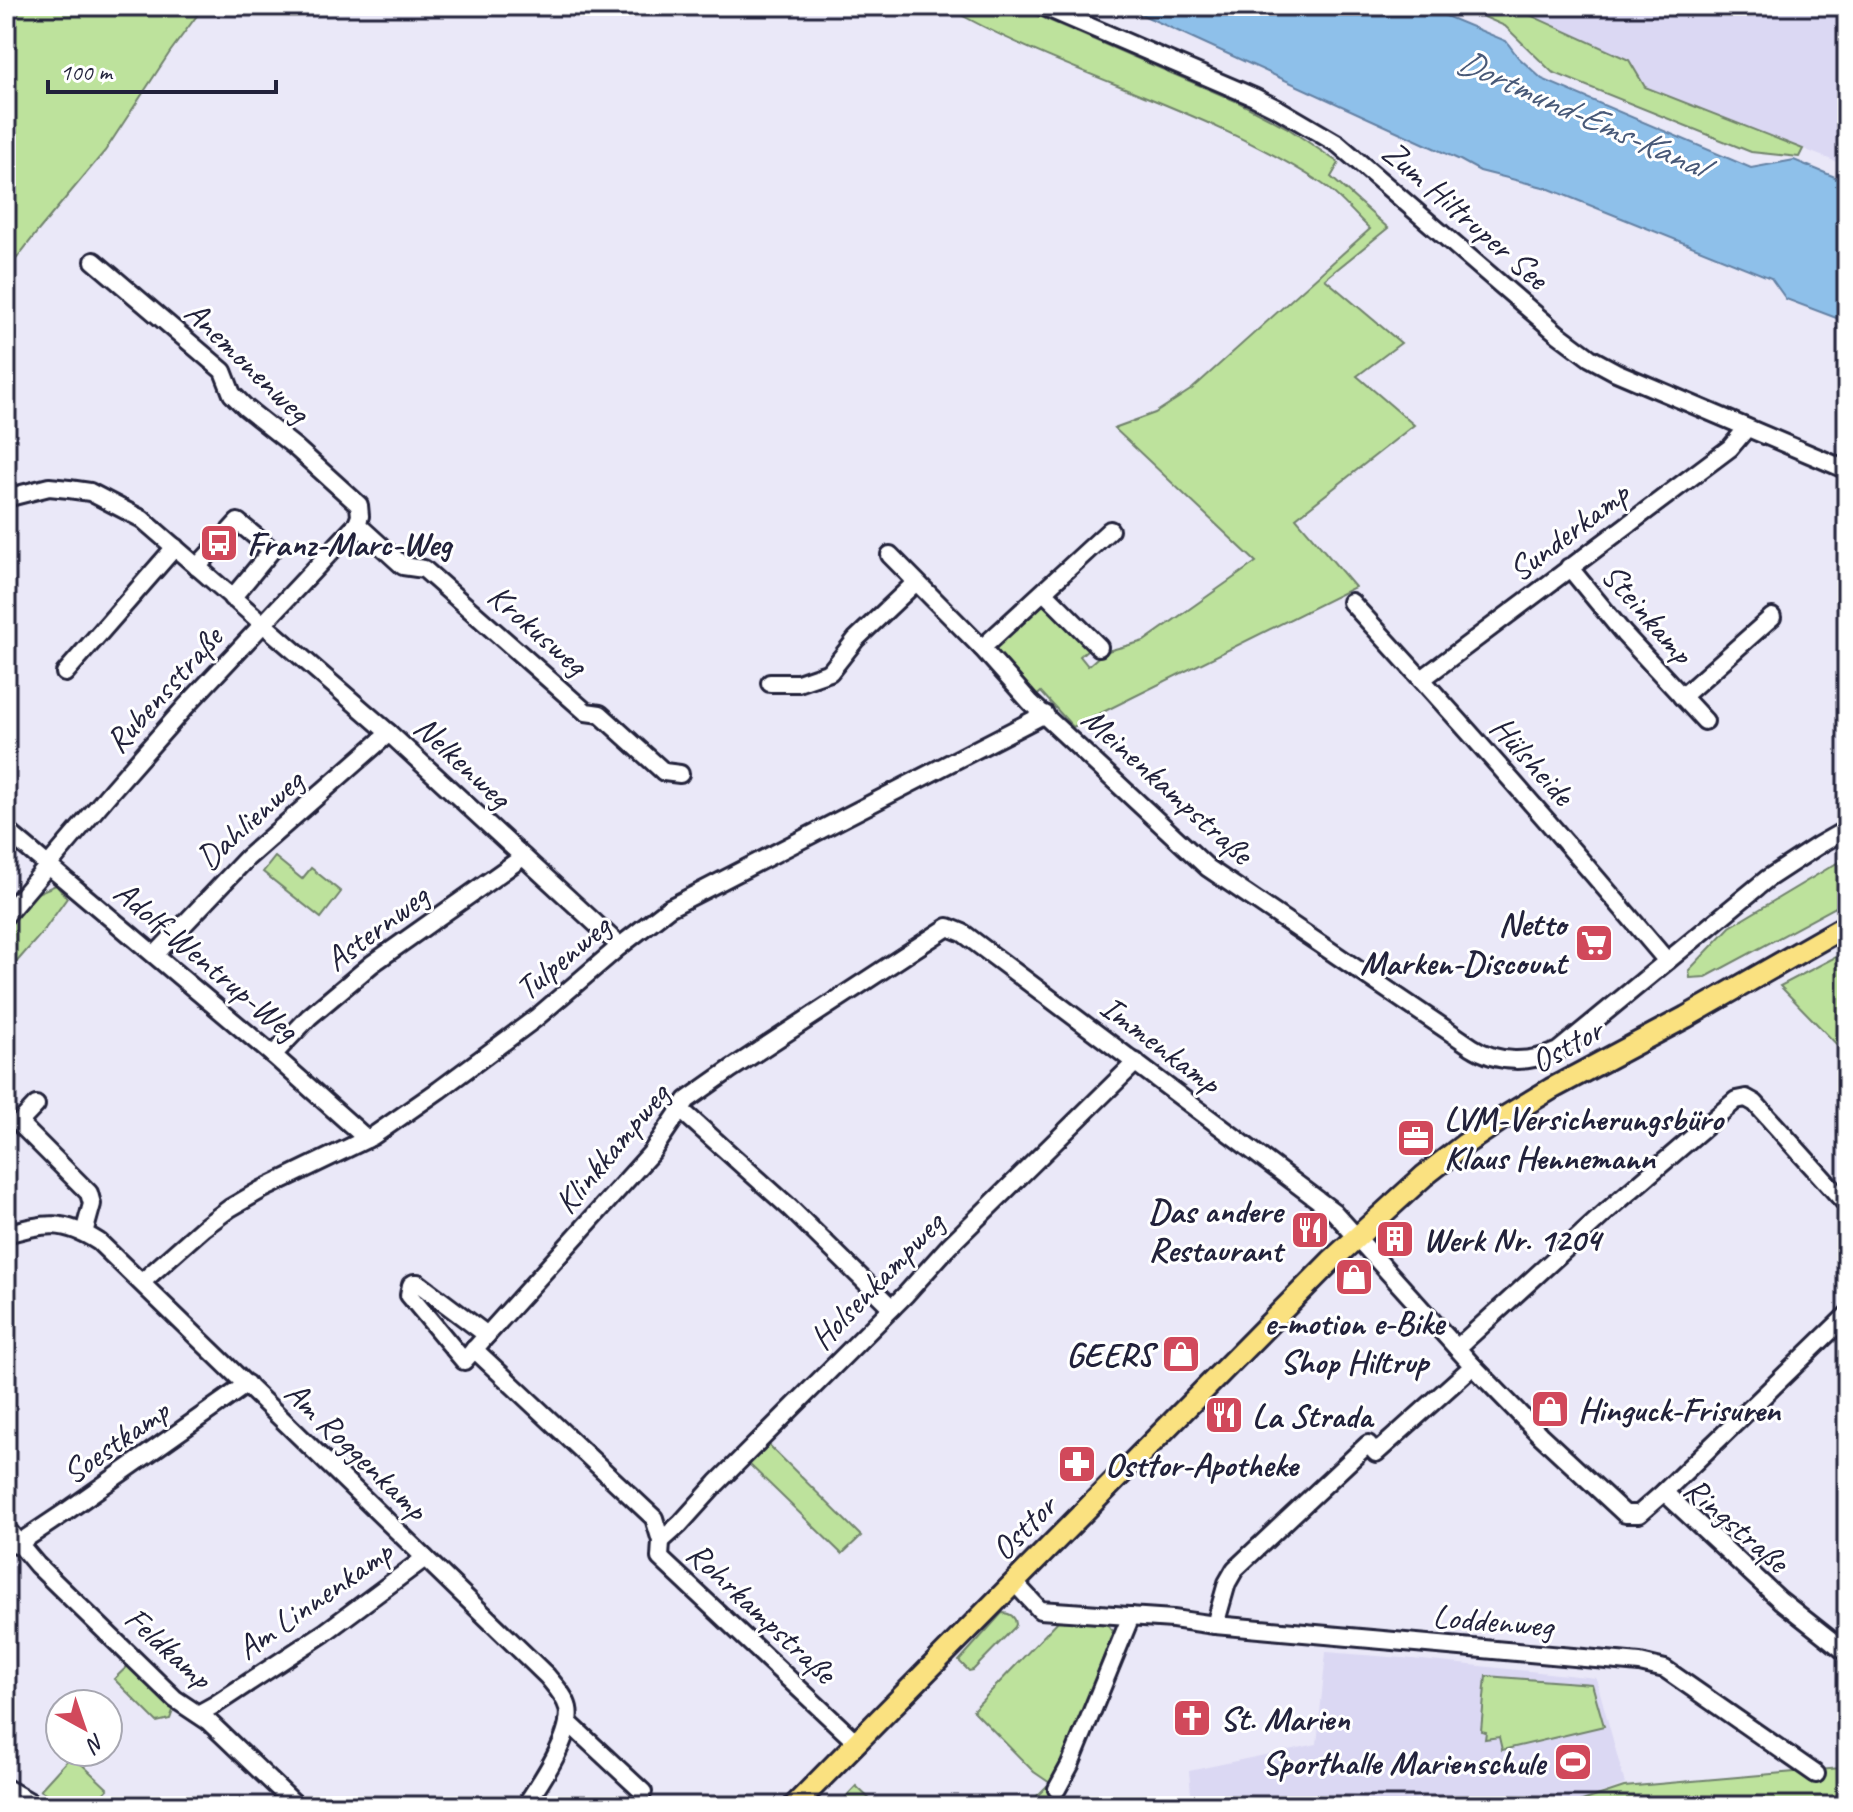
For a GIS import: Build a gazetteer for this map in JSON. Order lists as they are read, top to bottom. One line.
{"streets":{"main road":["Osttor"],"street":["Zum Hiltruper See","Anemonenweg","Sunderkamp","Steinkamp","Krokusweg","Rubensstraße","Hülsheide","Nelkenweg","Meinenkampstraße","Dahlienweg","Asternweg","Tulpenweg","Adolf-Wentrup-Weg","Immenkamp","Klinkkampweg","Holsenkampweg","Soestkamp","Am Roggenkamp","Ringstraße","Am Linnenkamp","Rohrkampstraße","Loddenweg","Feldkamp"]},"crossings":[["Zum Hiltruper See","Sunderkamp"],["Anemonenweg","Krokusweg"],["Anemonenweg","Rubensstraße"],["Sunderkamp","Steinkamp"],["Sunderkamp","Hülsheide"],["Krokusweg","Rubensstraße"],["Rubensstraße","Nelkenweg"],["Rubensstraße","Adolf-Wentrup-Weg"],["Hülsheide","Osttor"],["Nelkenweg","Dahlienweg"],["Nelkenweg","Asternweg"],["Nelkenweg","Tulpenweg"],["Meinenkampstraße","Tulpenweg"],["Meinenkampstraße","Osttor"],["Dahlienweg","Adolf-Wentrup-Weg"],["Asternweg","Adolf-Wentrup-Weg"],["Tulpenweg","Adolf-Wentrup-Weg"],["Tulpenweg","Am Roggenkamp"],["Immenkamp","Osttor"],["Immenkamp","Klinkkampweg"],["Immenkamp","Holsenkampweg"],["Immenkamp","Ringstraße"],["Osttor","Ringstraße"],["Osttor","Rohrkampstraße"],["Osttor","Loddenweg"],["Klinkkampweg","Rohrkampstraße"],["Holsenkampweg","Rohrkampstraße"],["Soestkamp","Am Roggenkamp"],["Soestkamp","Feldkamp"],["Am Roggenkamp","Am Linnenkamp"],["Am Linnenkamp","Feldkamp"]],"water":["Dortmund-Ems-Kanal"],"places":{"bus stop":["Franz-Marc-Weg"],"supermarket":["Netto Marken-Discount"],"office":["LVM-Versicherungsbüro Klaus Hennemann"],"restaurant":["Das andere Restaurant","La Strada"],"building":["Werk Nr. 1204"],"shop":["e-motion e-Bike Shop Hiltrup","GEERS","Hinguck-Frisuren"],"pharmacy":["Osttor-Apotheke"],"church":["St. Marien"],"sports":["Sporthalle Marienschule"]},"scale_bar":"100 m","north":"bottom right"}
